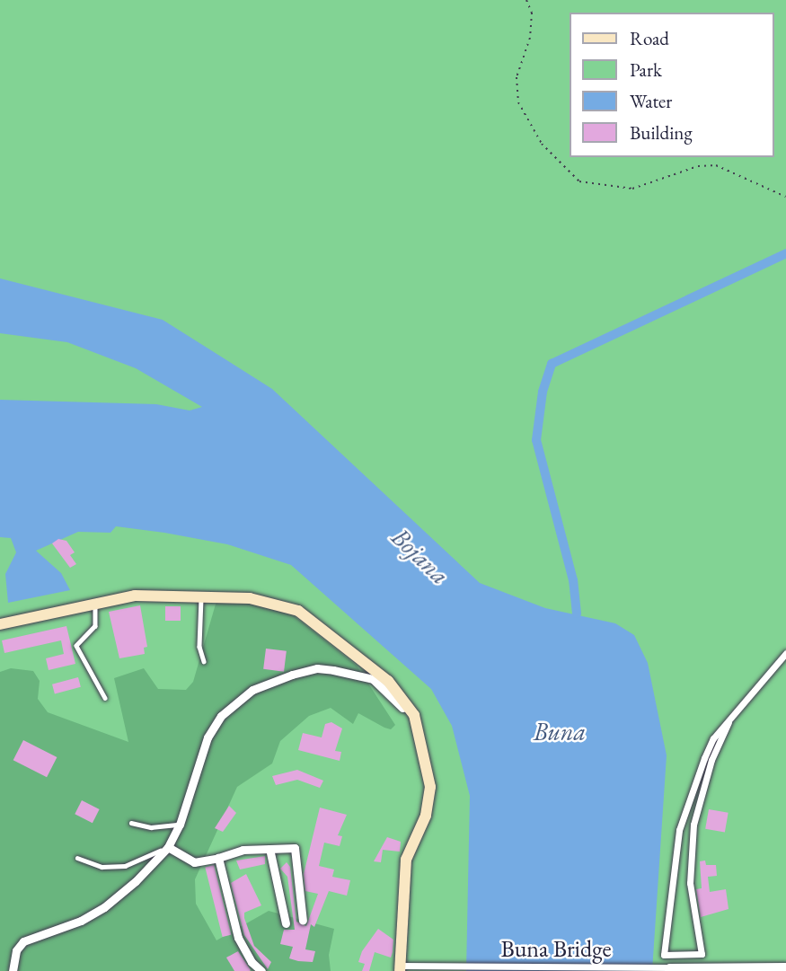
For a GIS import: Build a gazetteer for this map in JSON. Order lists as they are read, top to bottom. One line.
{"streets":{"street":["Buna Bridge"]},"water":["Bojana","Buna"],"legend":["Road","Park","Water","Building"]}
